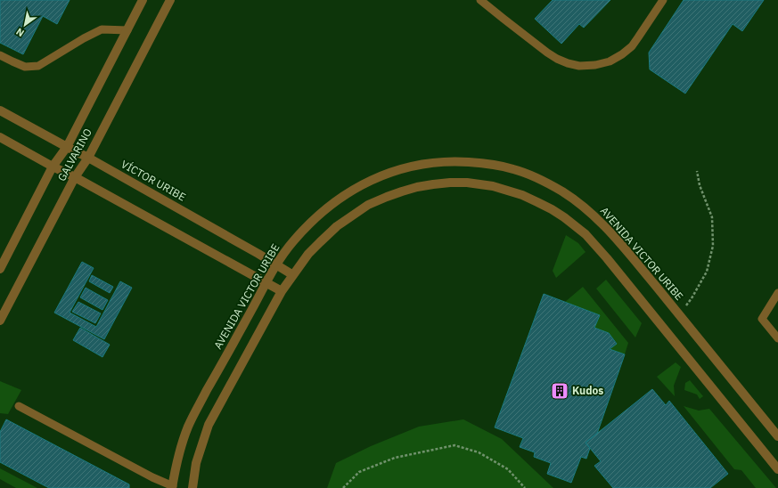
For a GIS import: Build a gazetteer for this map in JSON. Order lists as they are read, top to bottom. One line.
{"streets":{"street":["GALVARINO","VÍCTOR URIBE","AVENIDA VICTOR URIBE"]},"crossings":[["GALVARINO","VÍCTOR URIBE"],["VÍCTOR URIBE","AVENIDA VICTOR URIBE"]],"places":{"building":["Kudos"]},"north":"bottom left"}
